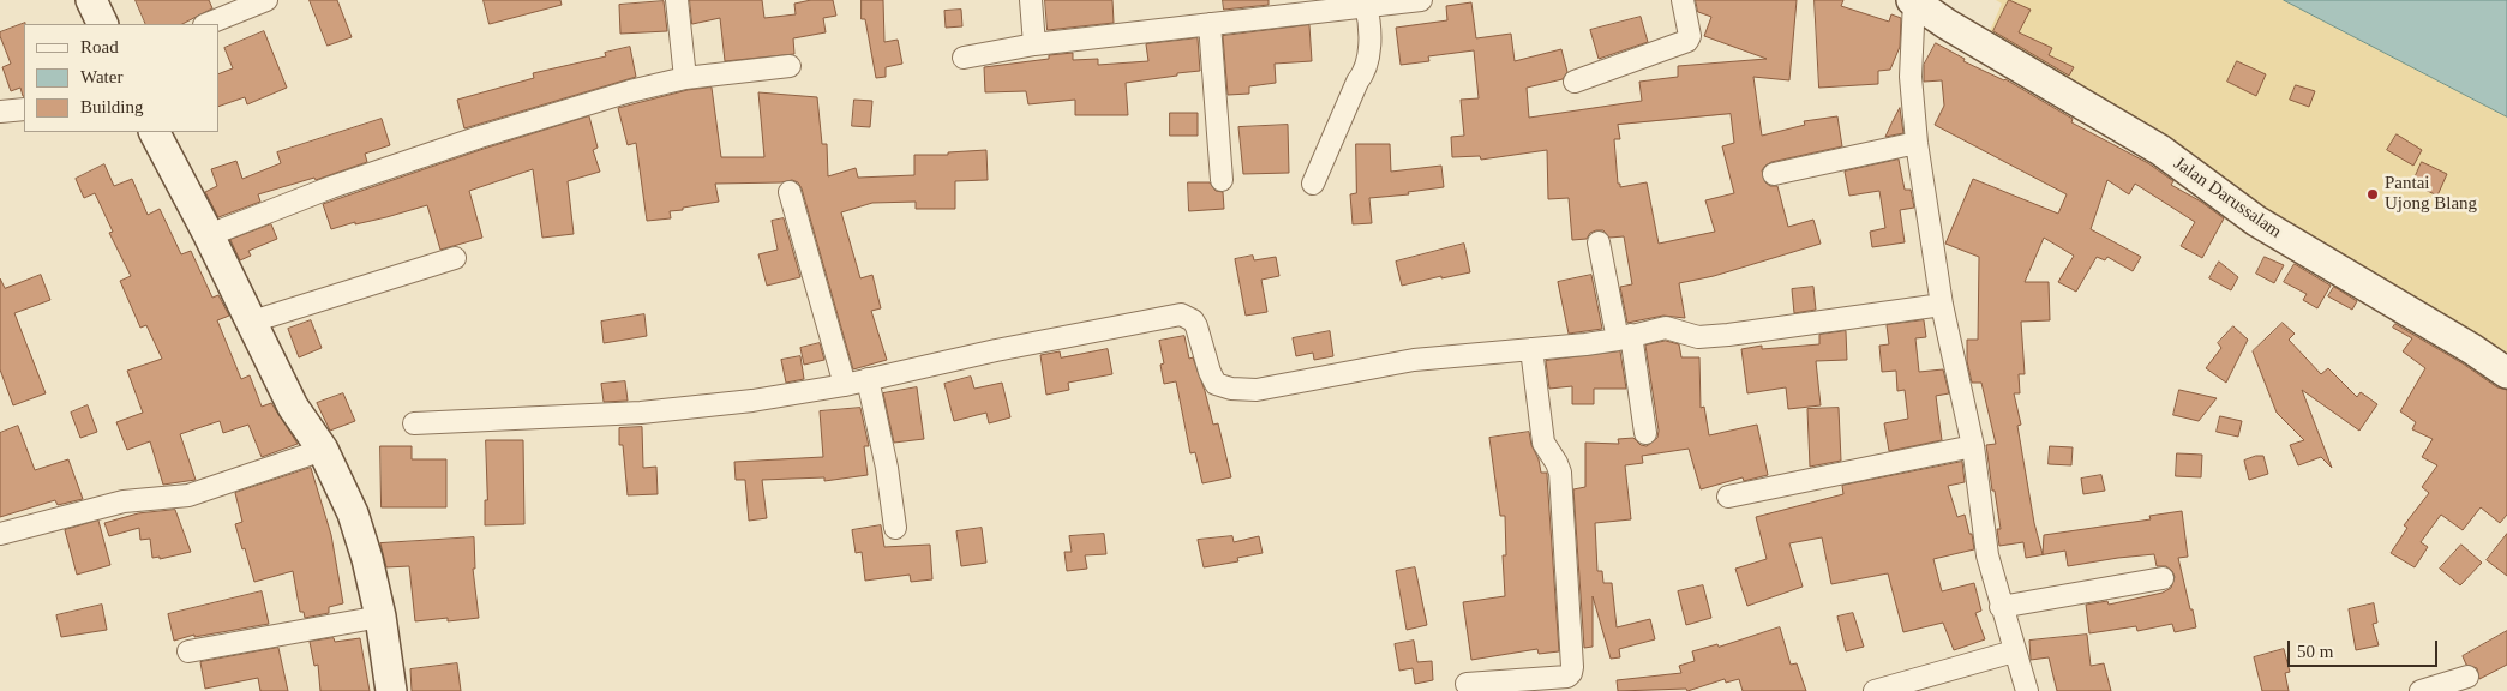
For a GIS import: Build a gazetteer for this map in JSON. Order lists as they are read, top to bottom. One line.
{"streets":{"street":["Jalan Darussalam"]},"places":["Pantai Ujong Blang"],"legend":["Road","Water","Building"],"scale_bar":"50 m"}
